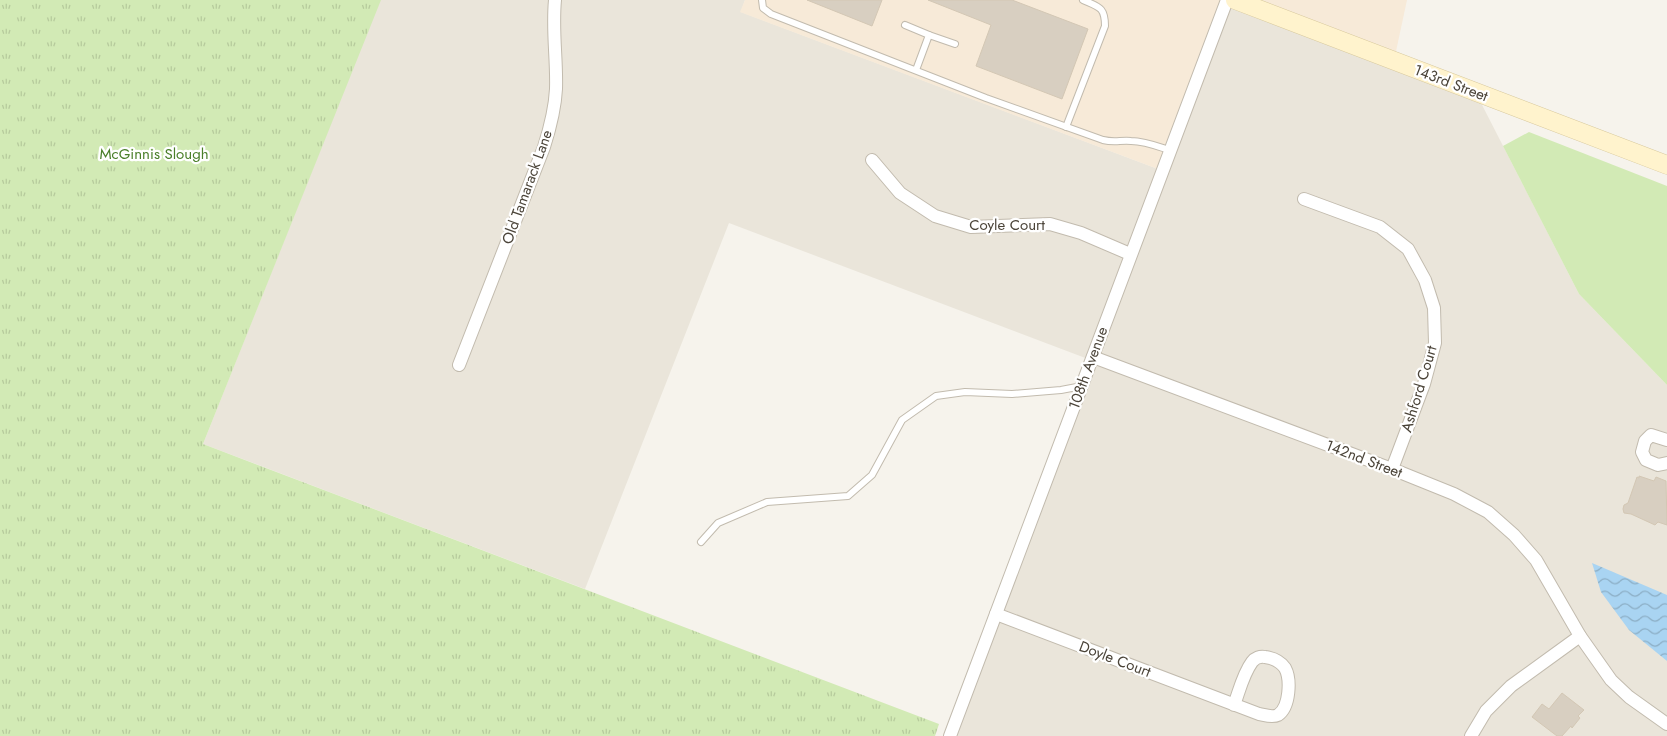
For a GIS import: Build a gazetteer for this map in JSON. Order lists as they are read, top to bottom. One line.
{"streets":{"main road":["143rd Street"],"street":["Old Tamarack Lane","Coyle Court","108th Avenue","Ashford Court","142nd Street","Doyle Court"]},"crossings":[["Coyle Court","108th Avenue"],["108th Avenue","142nd Street"],["108th Avenue","Doyle Court"],["Ashford Court","142nd Street"]],"parks":["McGinnis Slough"]}
